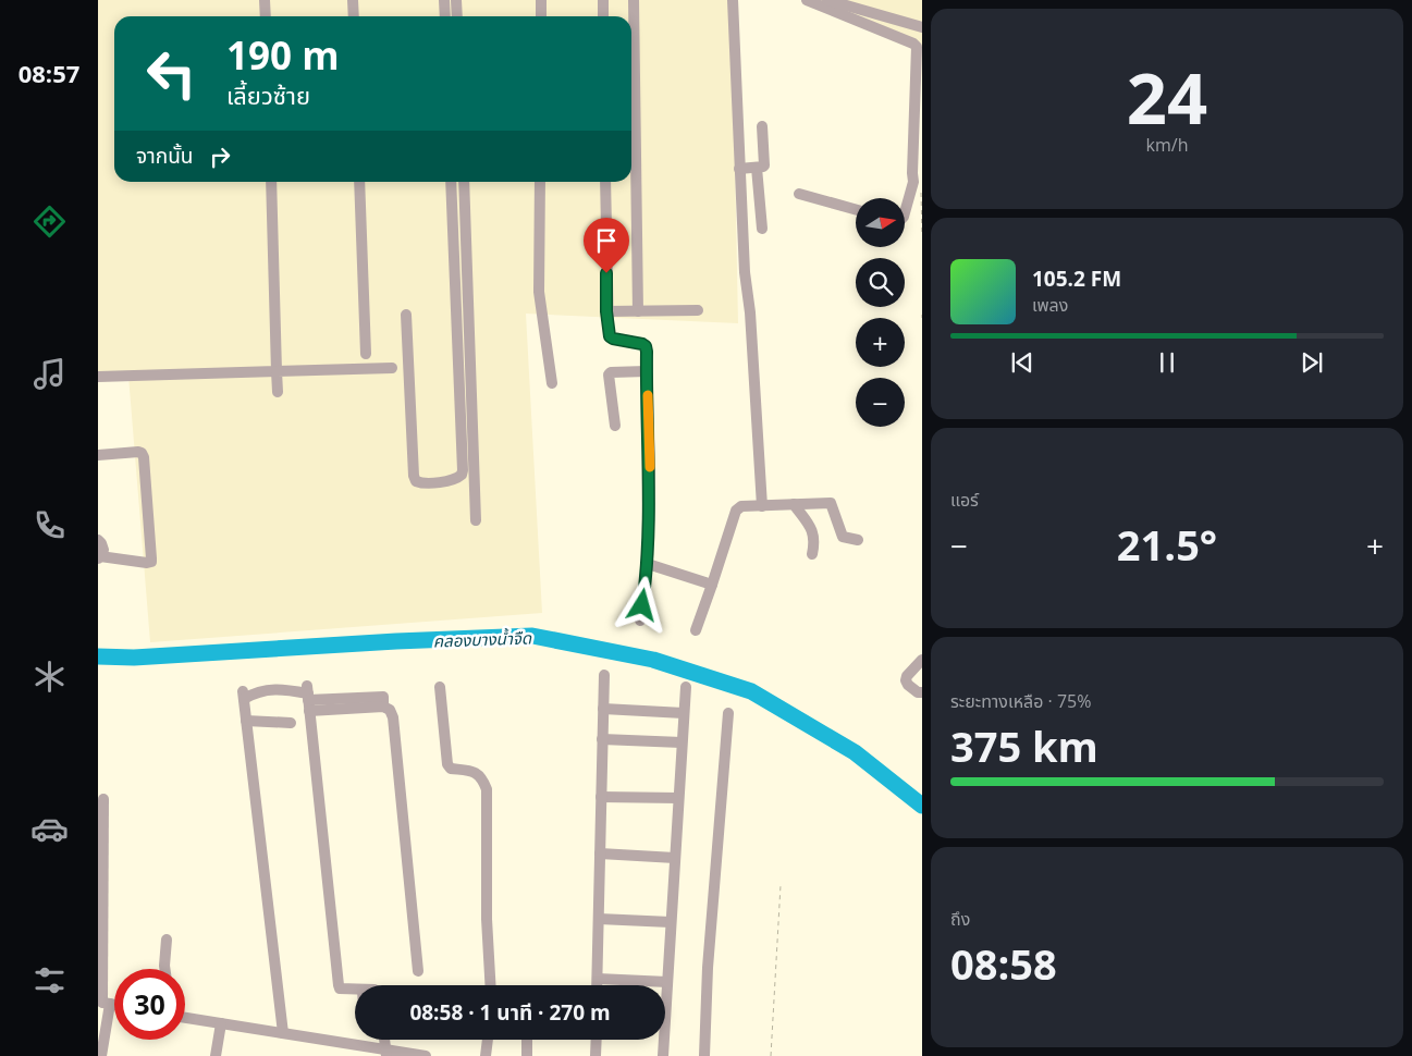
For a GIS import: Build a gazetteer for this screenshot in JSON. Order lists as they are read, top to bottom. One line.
{"water":["คลองบางน้ำจืด"],"north":"right","page":{"tabs":"08:57","tile":[["24","km/h"],"แอร์",["ระยะทางเหลือ · 75%","375 km"],["ถึง","08:58"]],"turn":["190 m","เลี้ยวซ้าย"],"then":"จากนั้น","map_buttons":["+","−"],"song":["105.2 FM","เพลง"],"heat":["−","21.5°","+"],"limit":"30","trip":"08:58 · 1 นาที · 270 m"}}
